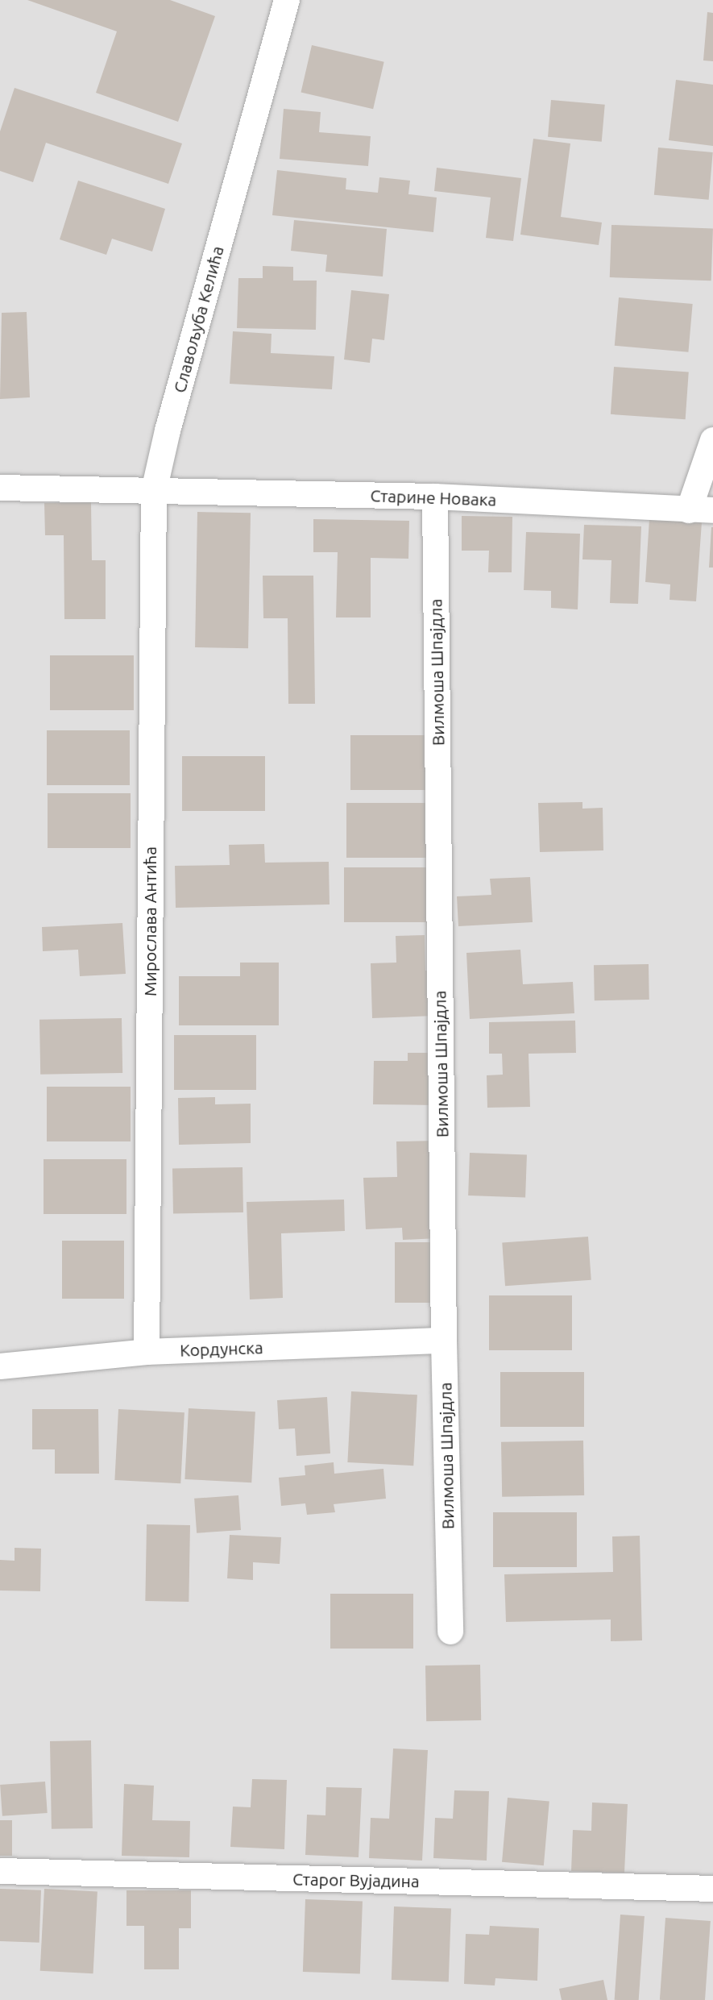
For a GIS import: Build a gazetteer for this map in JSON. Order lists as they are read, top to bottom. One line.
{"streets":{"street":["Славољуба Келића","Старине Новака","Вилмоша Шпајдла","Мирослава Антића","Кордунска","Старог Вујадина"]},"crossings":[["Славољуба Келића","Старине Новака"],["Славољуба Келића","Мирослава Антића"],["Старине Новака","Вилмоша Шпајдла"],["Старине Новака","Мирослава Антића"],["Вилмоша Шпајдла","Кордунска"],["Мирослава Антића","Кордунска"]]}
